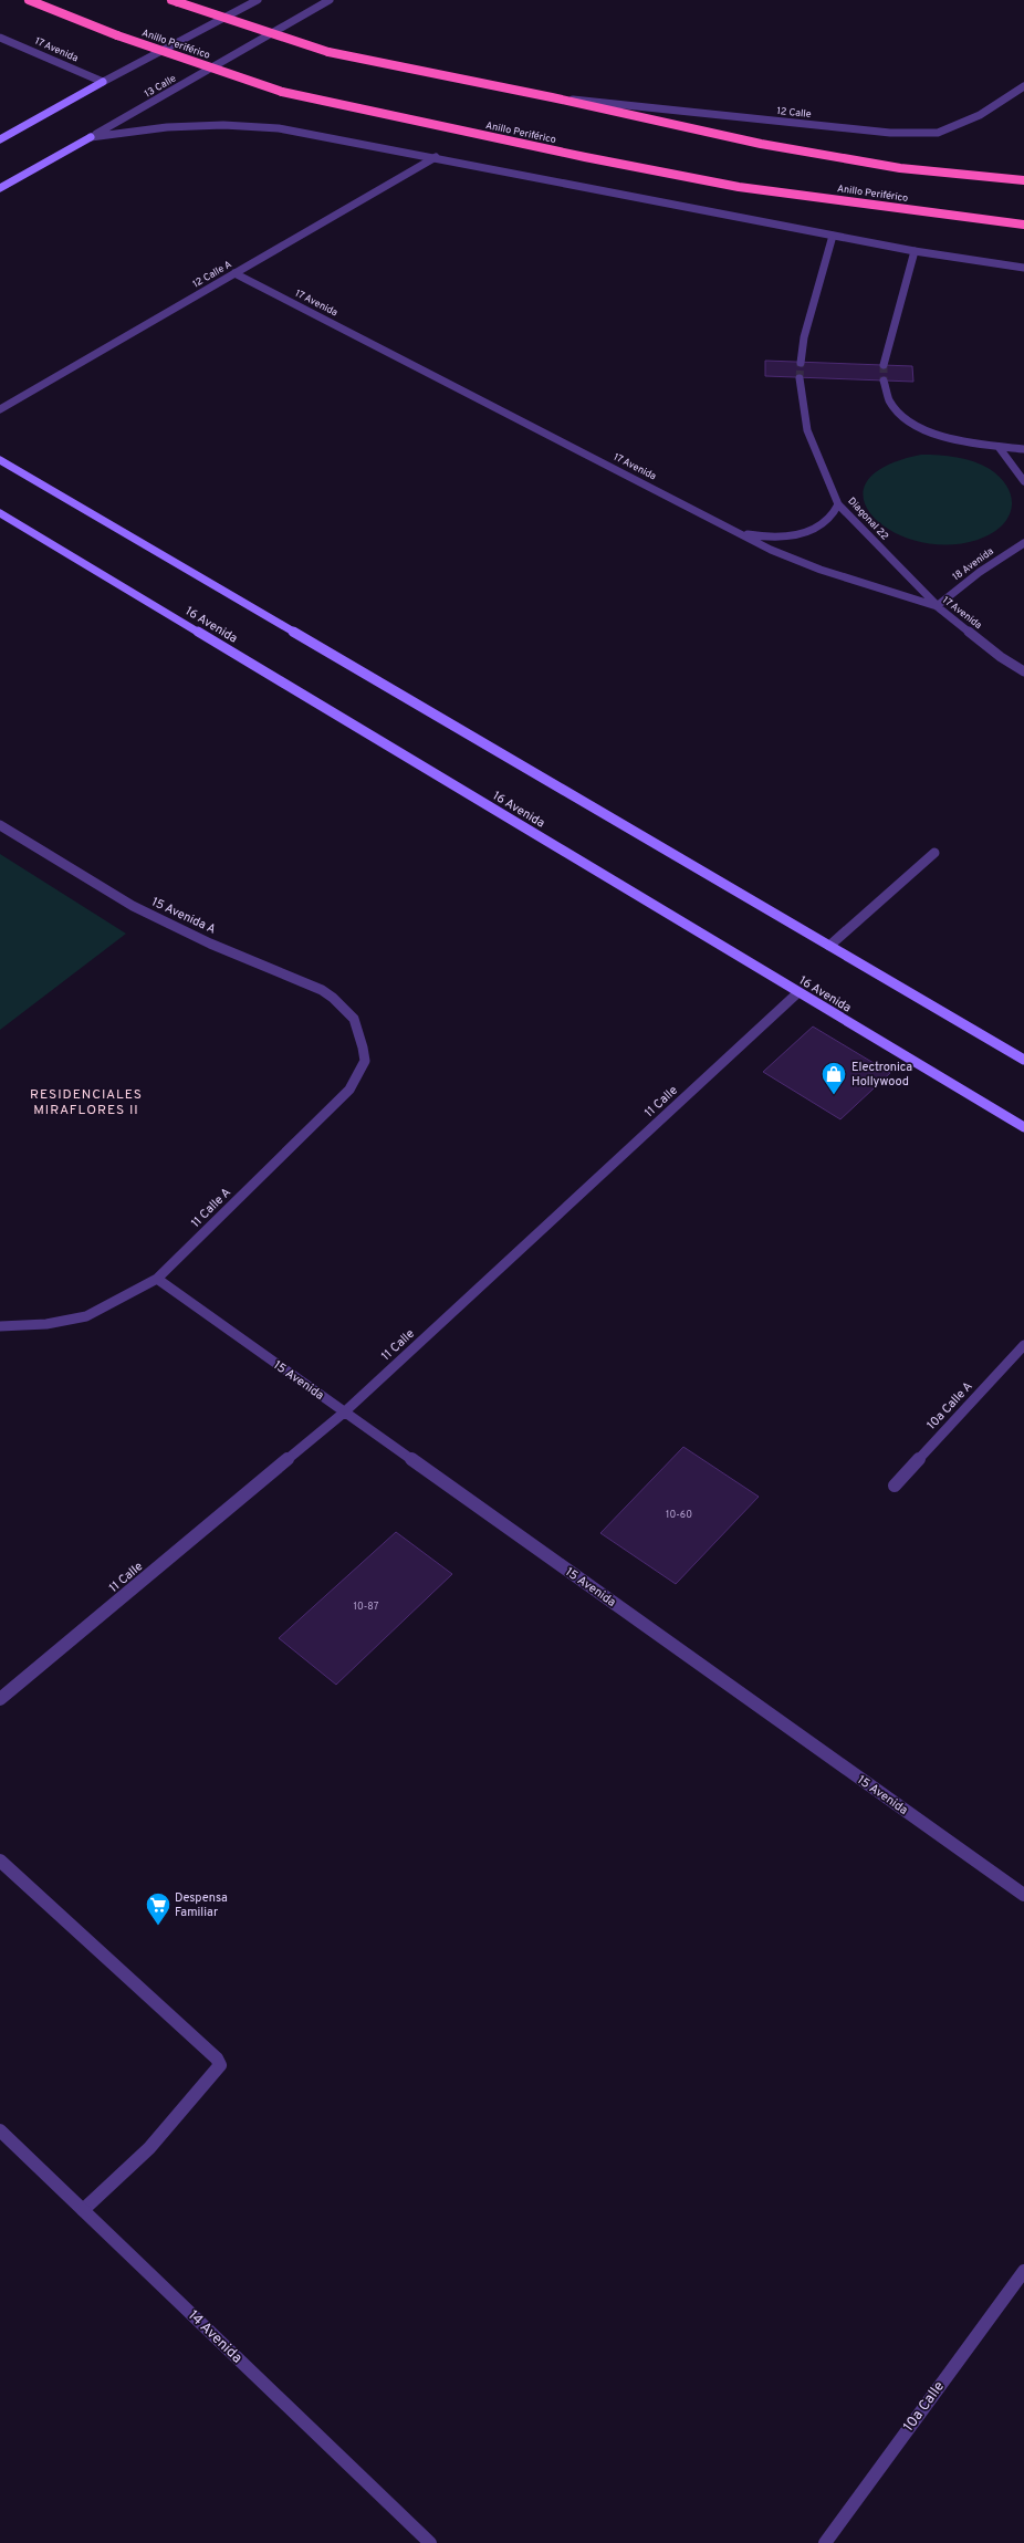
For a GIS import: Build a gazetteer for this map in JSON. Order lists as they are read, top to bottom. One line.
{"streets":{"highway":["Anillo Periférico"],"main road":["13 Calle","16 Avenida"],"street":["17 Avenida","12 Calle","12 Calle A","Diagonal 22","18 Avenida","15 Avenida A","11 Calle","11 Calle A","15 Avenida","10a Calle A","14 Avenida","10a Calle"]},"crossings":[["17 Avenida","12 Calle A"],["17 Avenida","Diagonal 22"],["17 Avenida","18 Avenida"],["Diagonal 22","18 Avenida"],["16 Avenida","11 Calle"],["15 Avenida A","11 Calle A"],["11 Calle","15 Avenida"],["11 Calle A","15 Avenida"]],"districts":["RESIDENCIALES MIRAFLORES II"],"places":{"shop":["Electronica Hollywood"],"supermarket":["Despensa Familiar"]},"house_numbers":["10-60","10-87"]}
